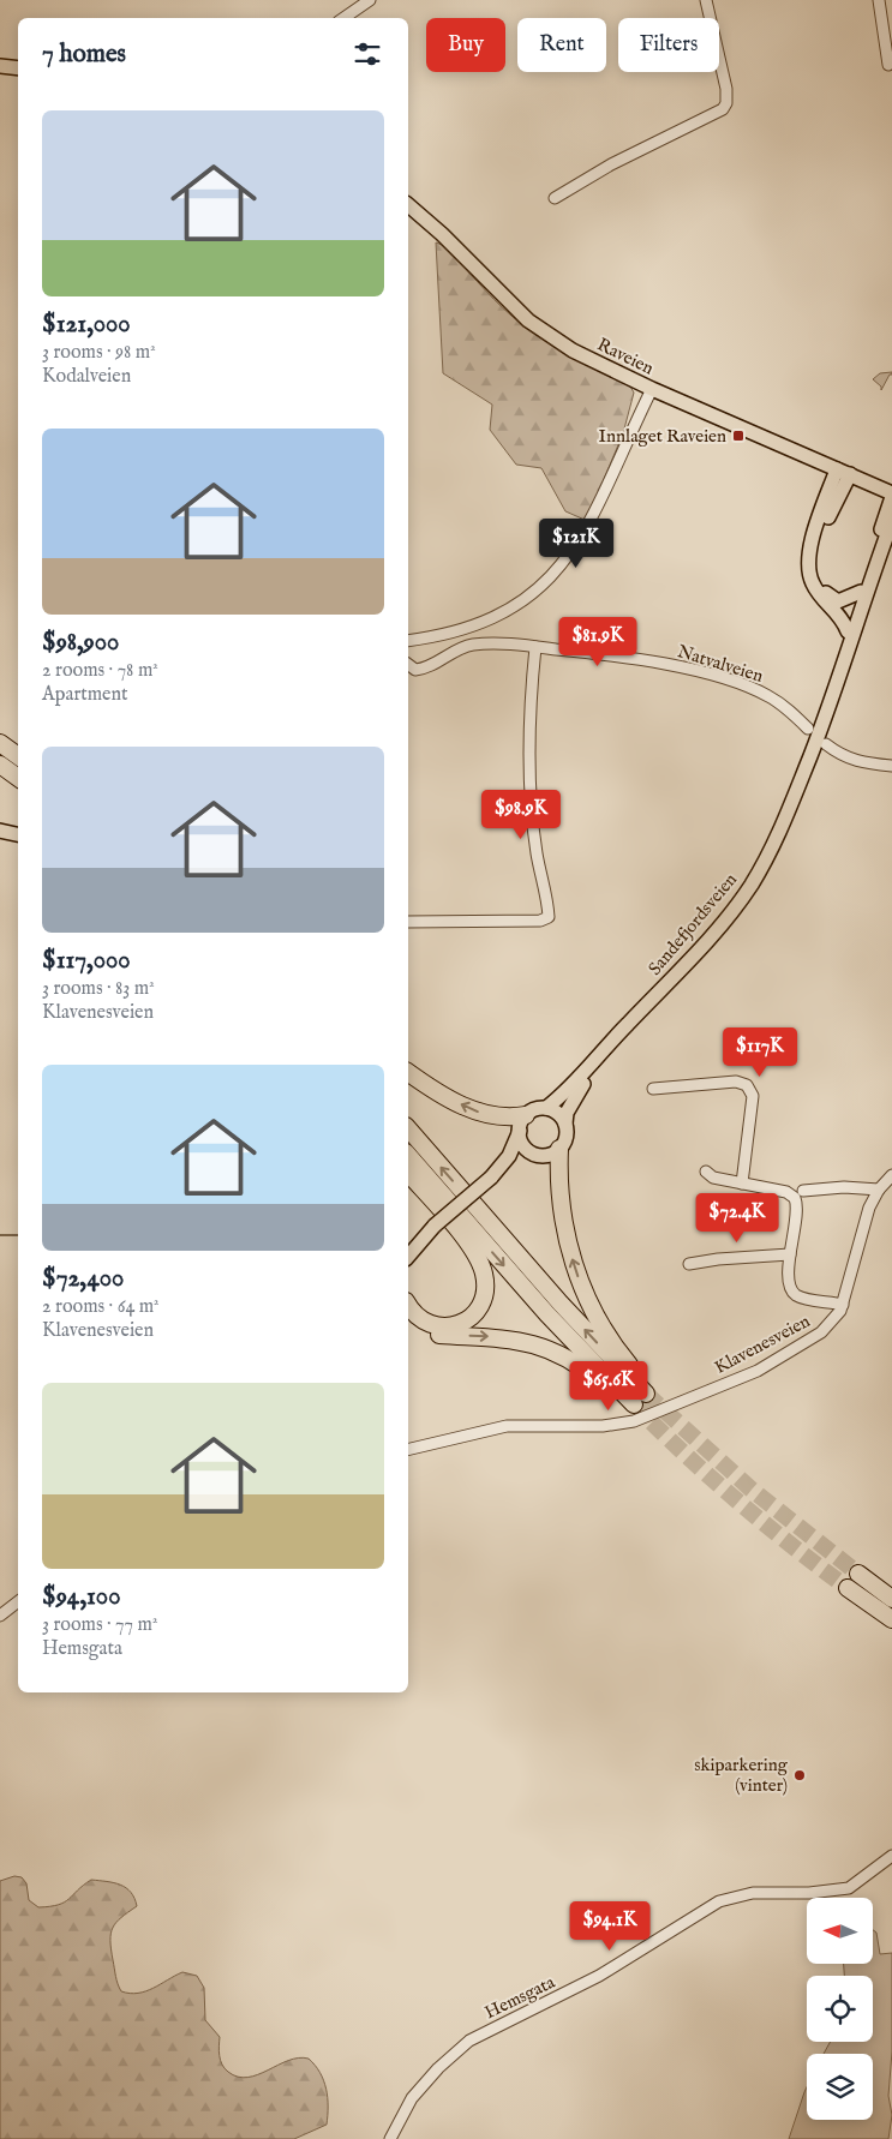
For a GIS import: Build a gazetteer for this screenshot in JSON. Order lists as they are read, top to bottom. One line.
{"streets":{"main road":["Raveien","Sandefjordsveien"],"street":["Natvalveien","Klavenesveien","Hemsgata"]},"crossings":[["Raveien","Sandefjordsveien"]],"places":{"transit":["Innlaget Raveien"],"other":["skiparkering (vinter)"]},"north":"left","page":{"chip":["Buy","Rent","Filters"],"heading":"7 homes","list":[{"name":"$121,000","note":"3 rooms · 98 m² · Kodalveien"},{"name":"$98,900","note":"2 rooms · 78 m² · Apartment"},{"name":"$117,000","note":"3 rooms · 83 m² · Klavenesveien"},{"name":"$72,400","note":"2 rooms · 64 m² · Klavenesveien"},{"name":"$94,100","note":"3 rooms · 77 m² · Hemsgata"}],"price":["$121K","$81.9K","$98.9K","$117K","$72.4K","$65.6K","$94.1K"]}}
